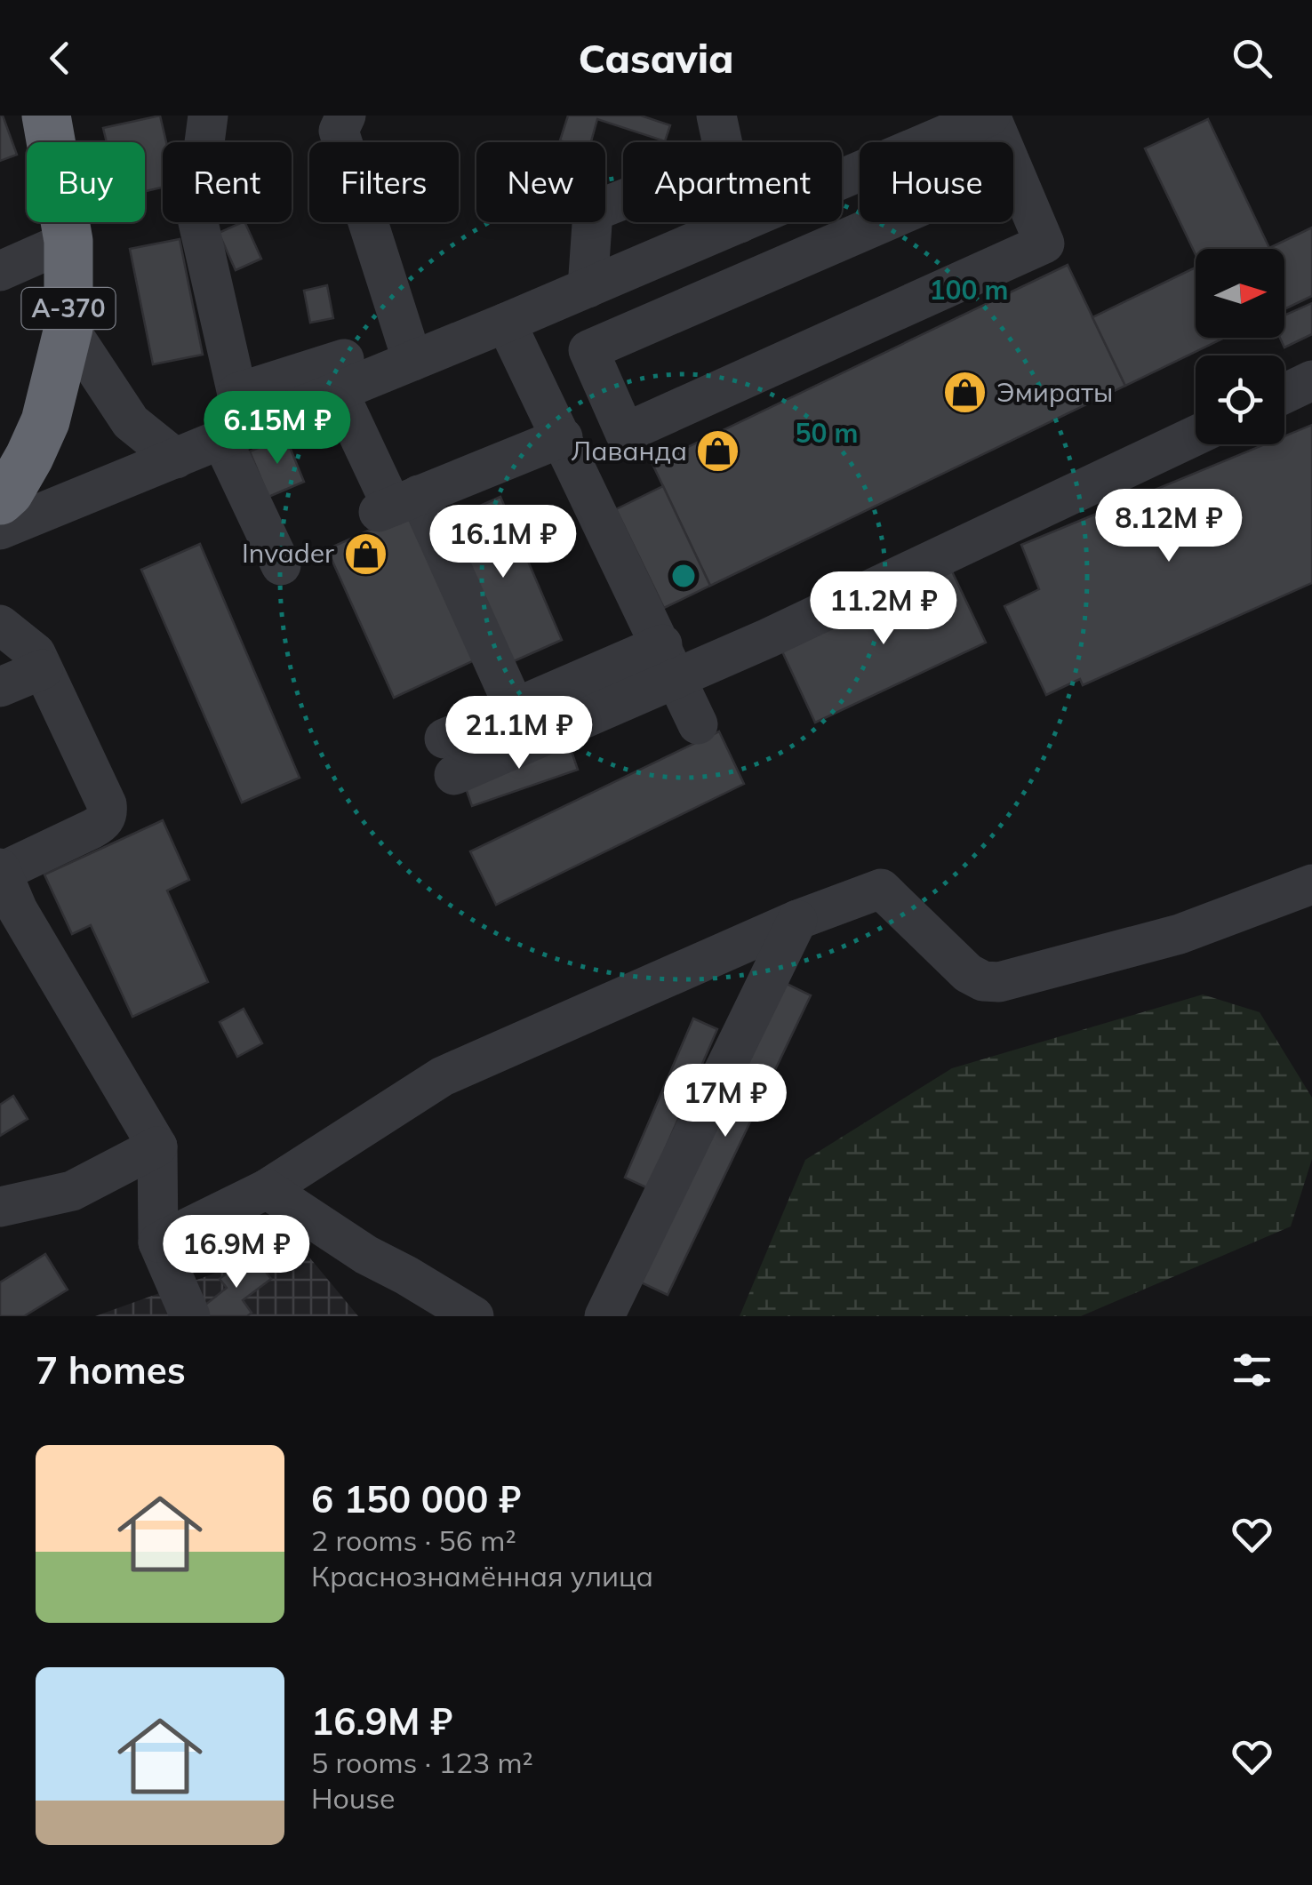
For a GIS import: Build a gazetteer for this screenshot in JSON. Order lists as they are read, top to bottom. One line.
{"streets":{"highway":["А-370"]},"places":{"shop":["Эмираты","Лаванда","Invader"]},"north":"right","page":{"header":"Casavia","chip":["Buy","Rent","Filters","New","Apartment","House"],"price":["6.15M ₽","8.12M ₽","16.1M ₽","11.2M ₽","21.1M ₽","17M ₽","16.9M ₽"],"heading":"7 homes","list":[{"name":"6 150 000 ₽","note":"2 rooms · 56 m² · Краснознамённая улица"},{"name":"16.9M ₽","note":"5 rooms · 123 m² · House"}]},"rings":["100 m","50 m"]}
